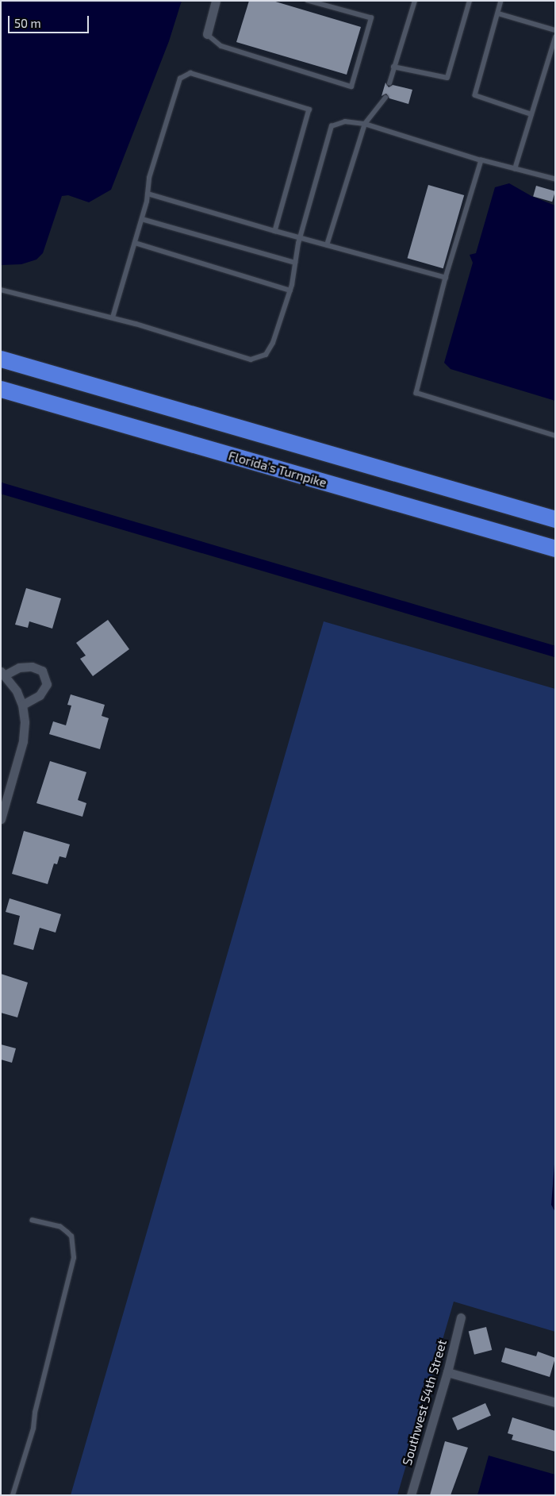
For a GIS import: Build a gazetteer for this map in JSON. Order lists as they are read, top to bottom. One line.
{"streets":{"highway":["Florida's Turnpike"],"street":["Southwest 54th Street"]},"scale_bar":"50 m"}
